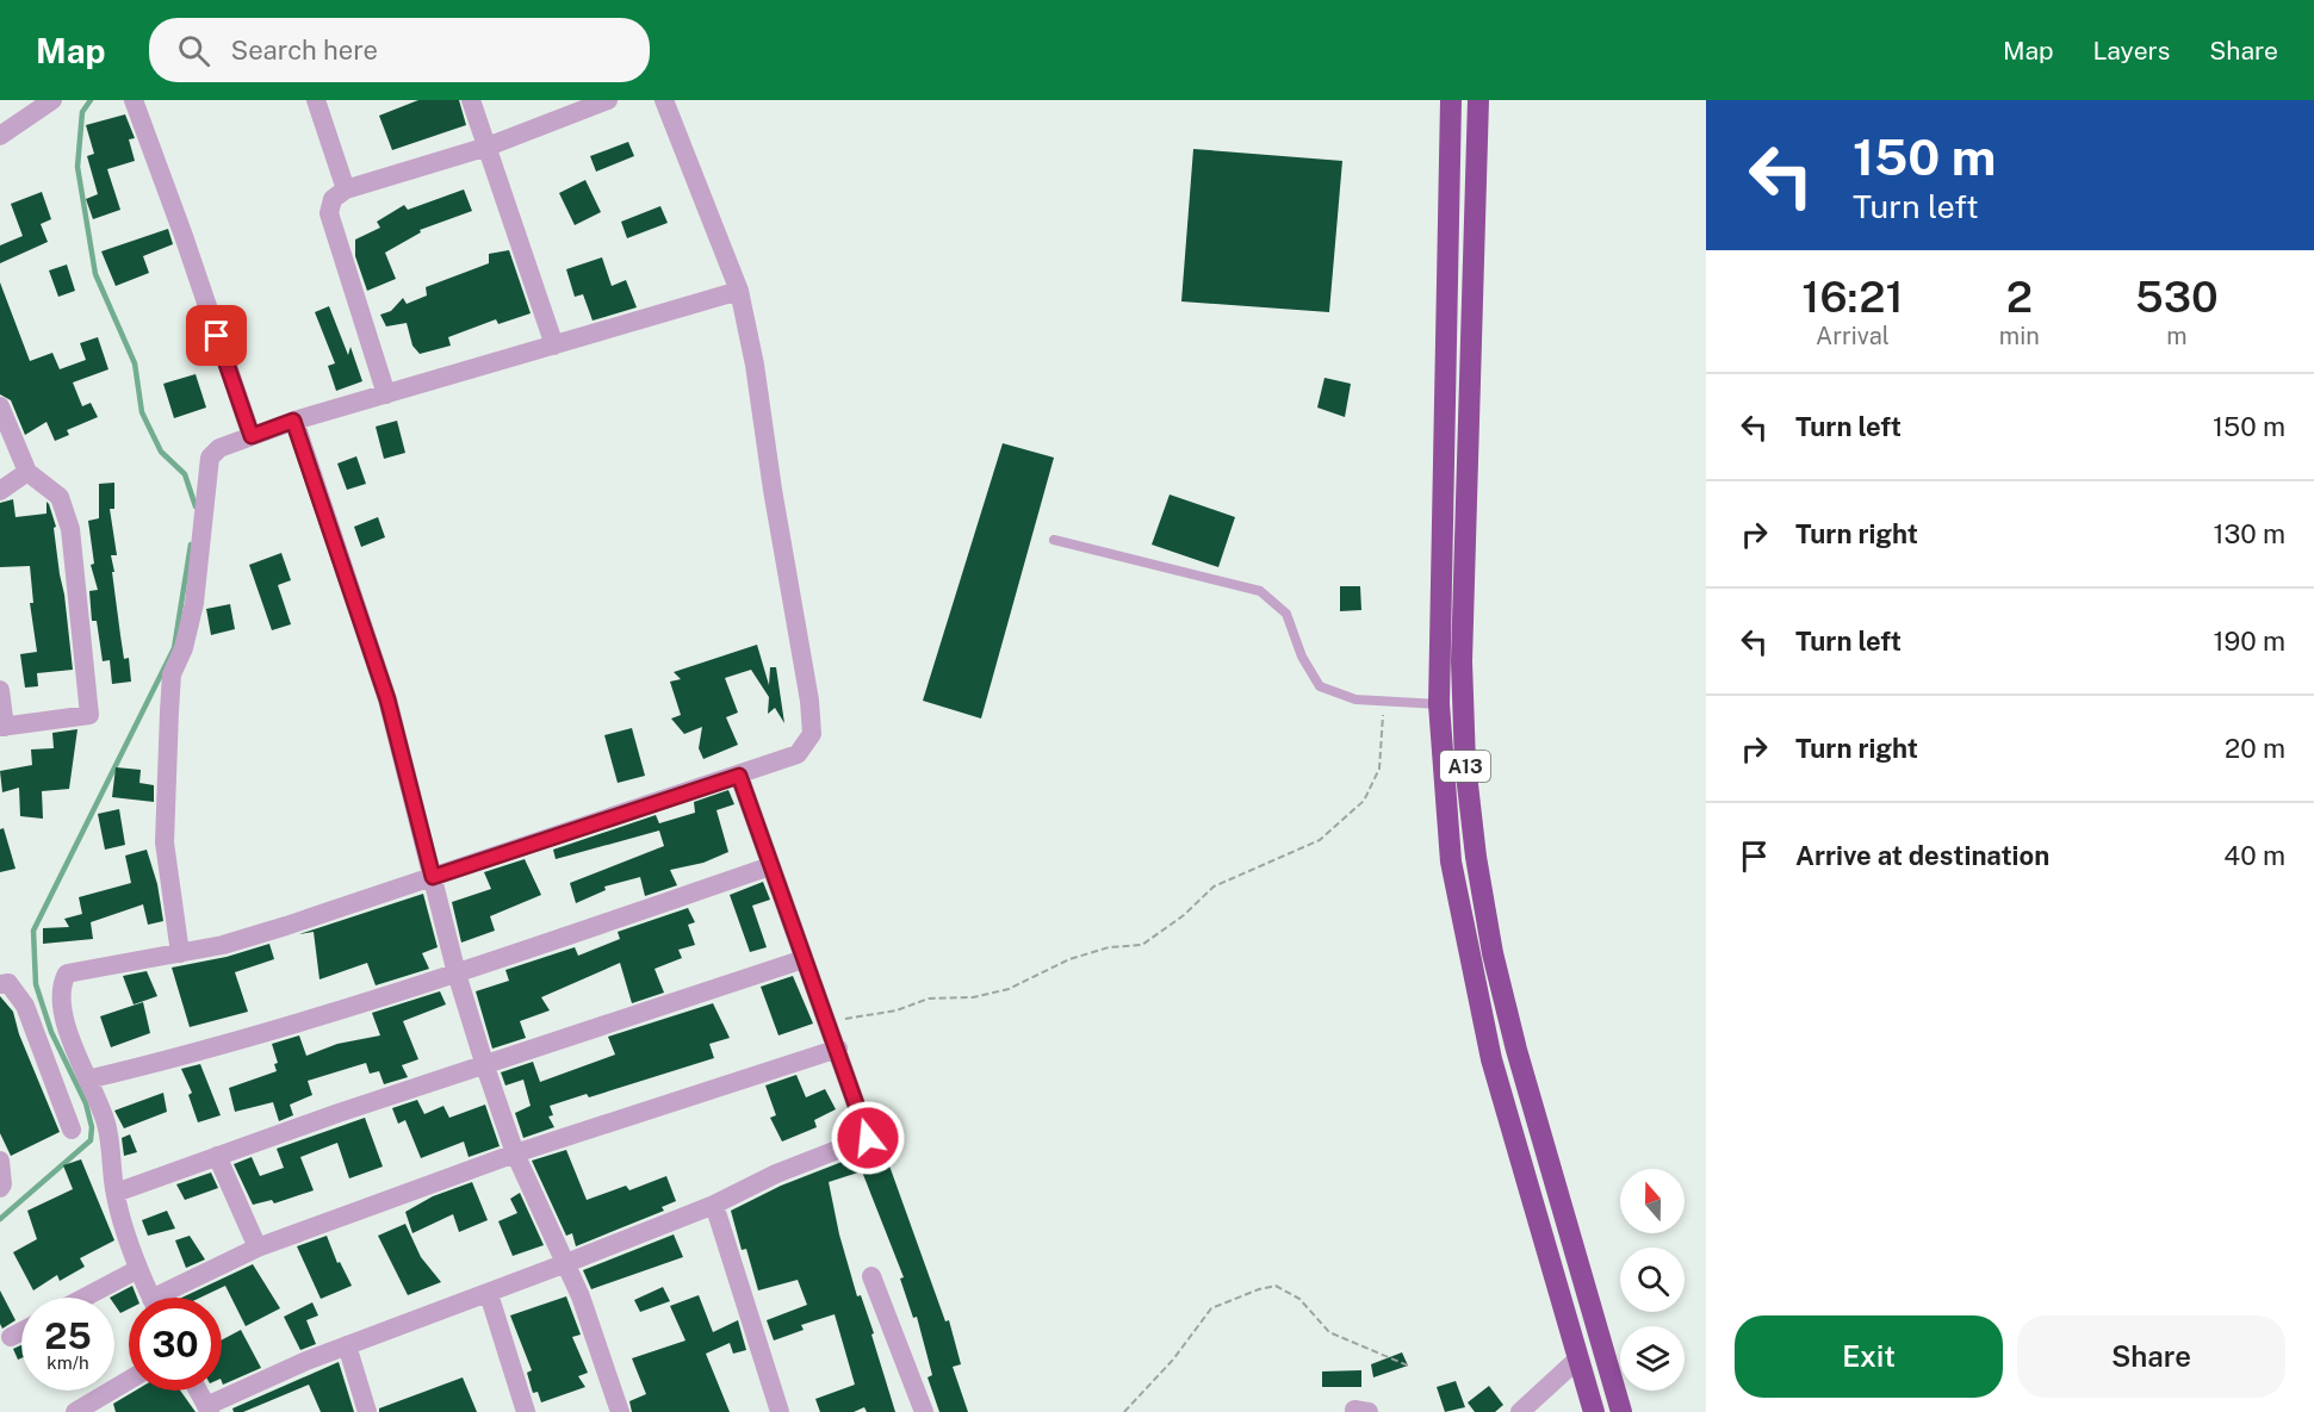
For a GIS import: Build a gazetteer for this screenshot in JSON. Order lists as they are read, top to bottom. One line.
{"streets":{"highway":["A13"]},"north":"top","page":{"header":"Map","search":"Search here","nav":["Map","Layers","Share"],"turn":["150 m","Turn left"],"eta":["16:21","Arrival","2","min","530","m"],"list":[{"name":"Turn left","value":"150 m"},{"name":"Turn right","value":"130 m"},{"name":"Turn left","value":"190 m"},{"name":"Turn right","value":"20 m"},{"name":"Arrive at destination","value":"40 m"}],"speed":"25 km/h","limit":"30","buttons":["Exit","Share"]}}
